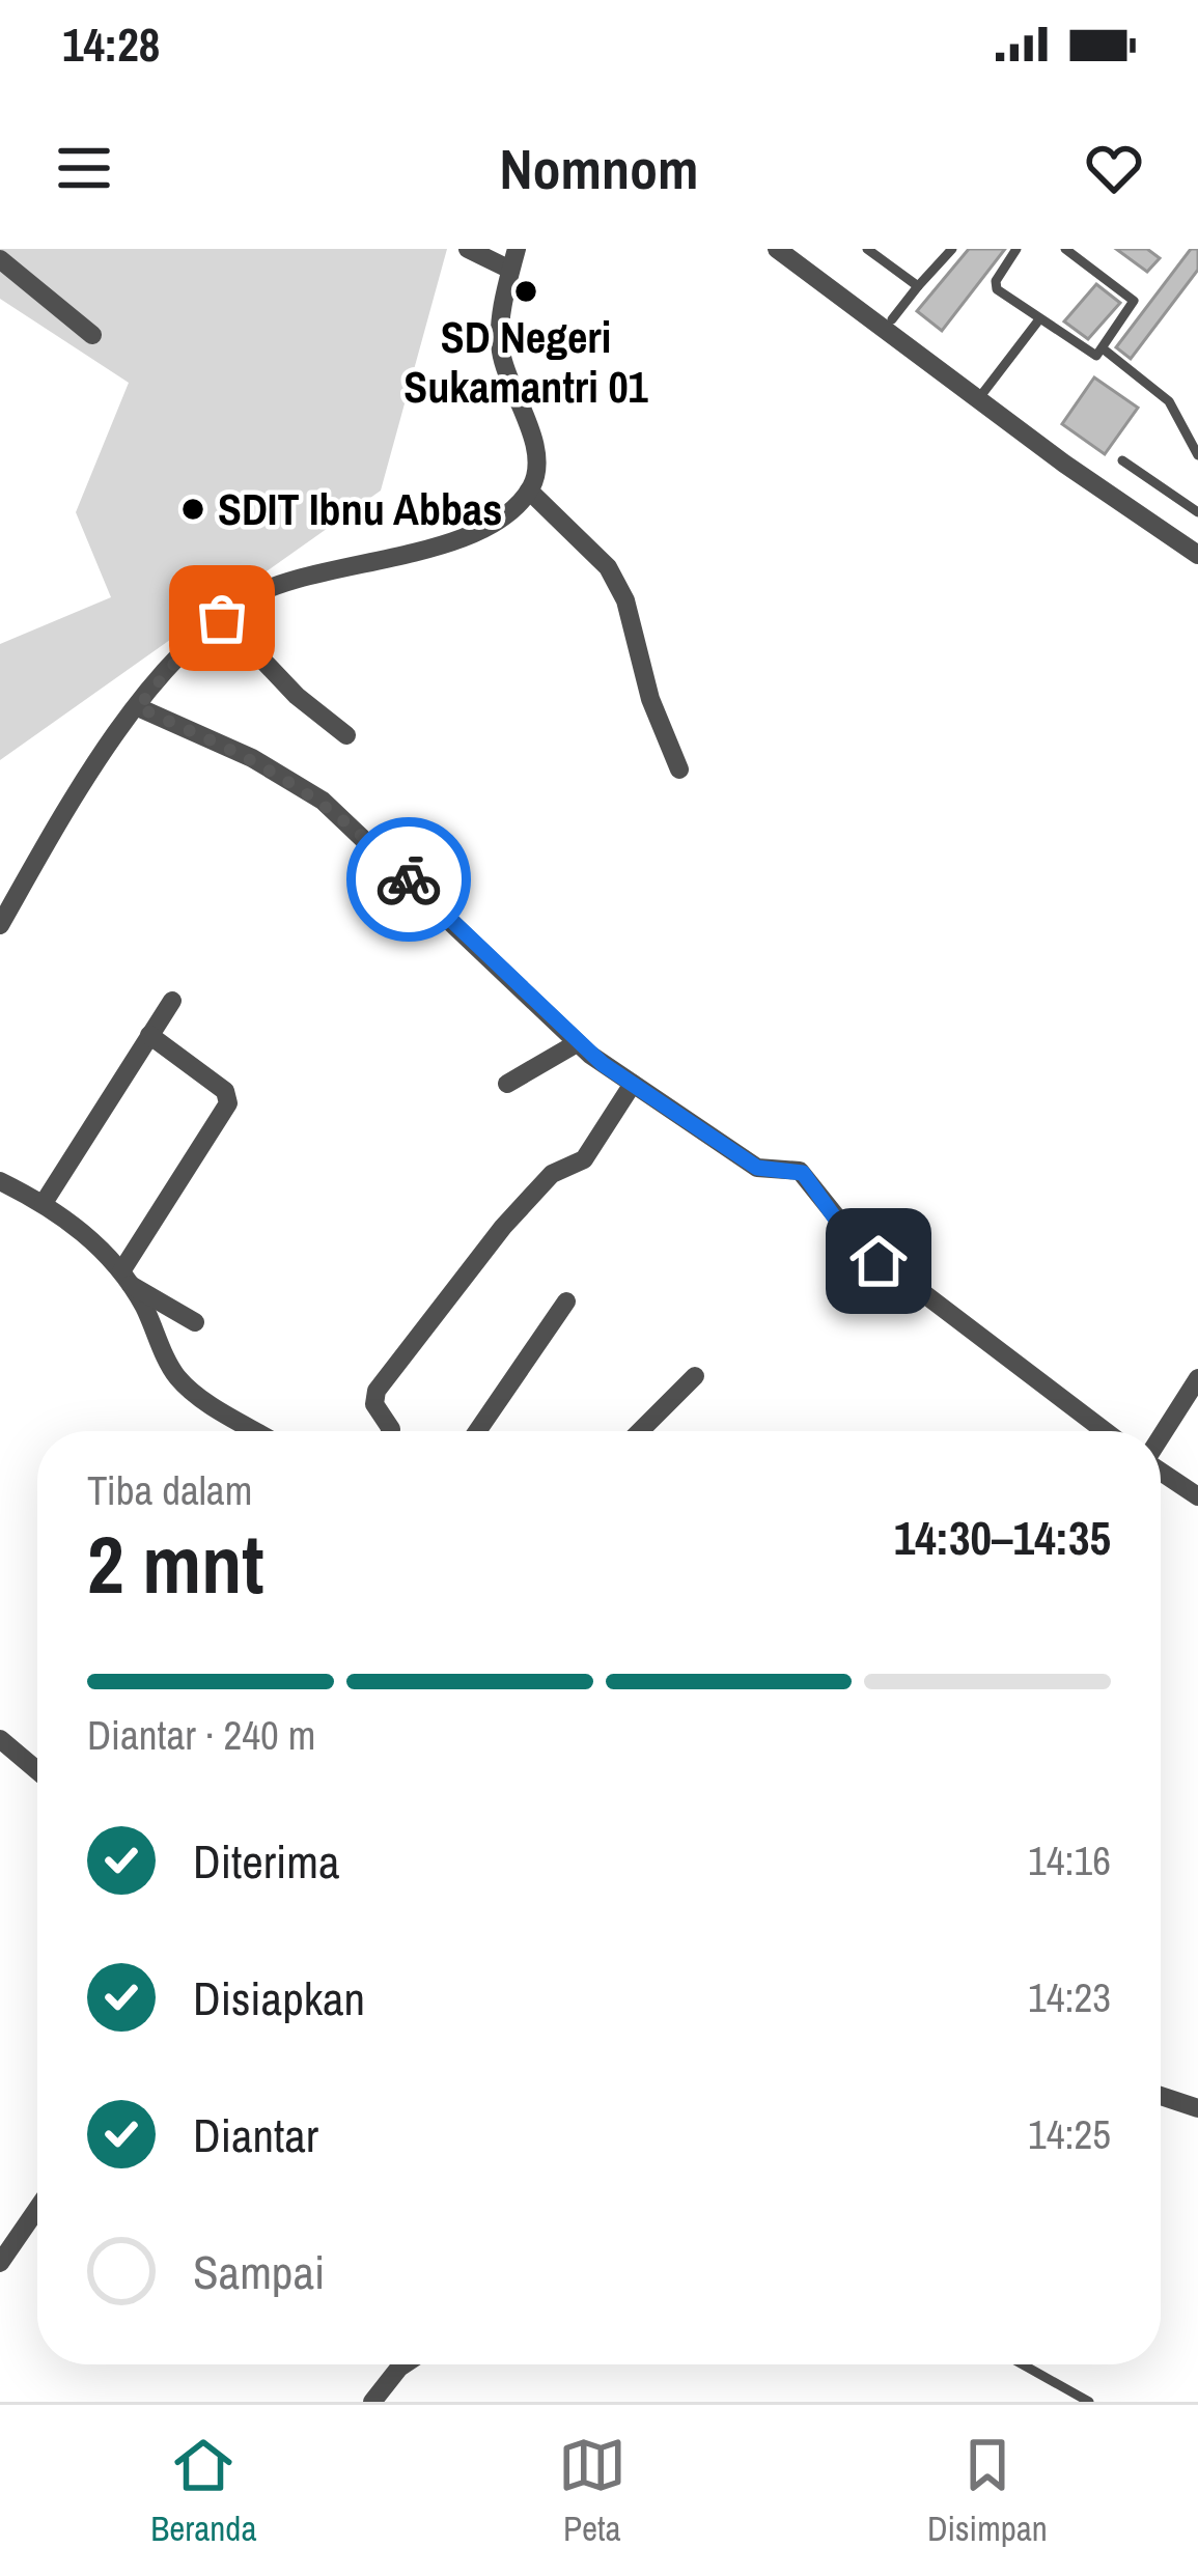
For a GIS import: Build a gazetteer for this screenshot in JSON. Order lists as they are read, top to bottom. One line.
{"places":["SD Negeri Sukamantri 01","SDIT Ibnu Abbas"],"page":{"status":"14:28","header":"Nomnom","heading":["2 mnt","Tiba dalam","14:30–14:35"],"bar":"Diantar · 240 m","list":[["Diterima","14:16"],["Disiapkan","14:23"],["Diantar","14:25"],"Sampai"],"tabs":["Beranda","Peta","Disimpan"]}}
